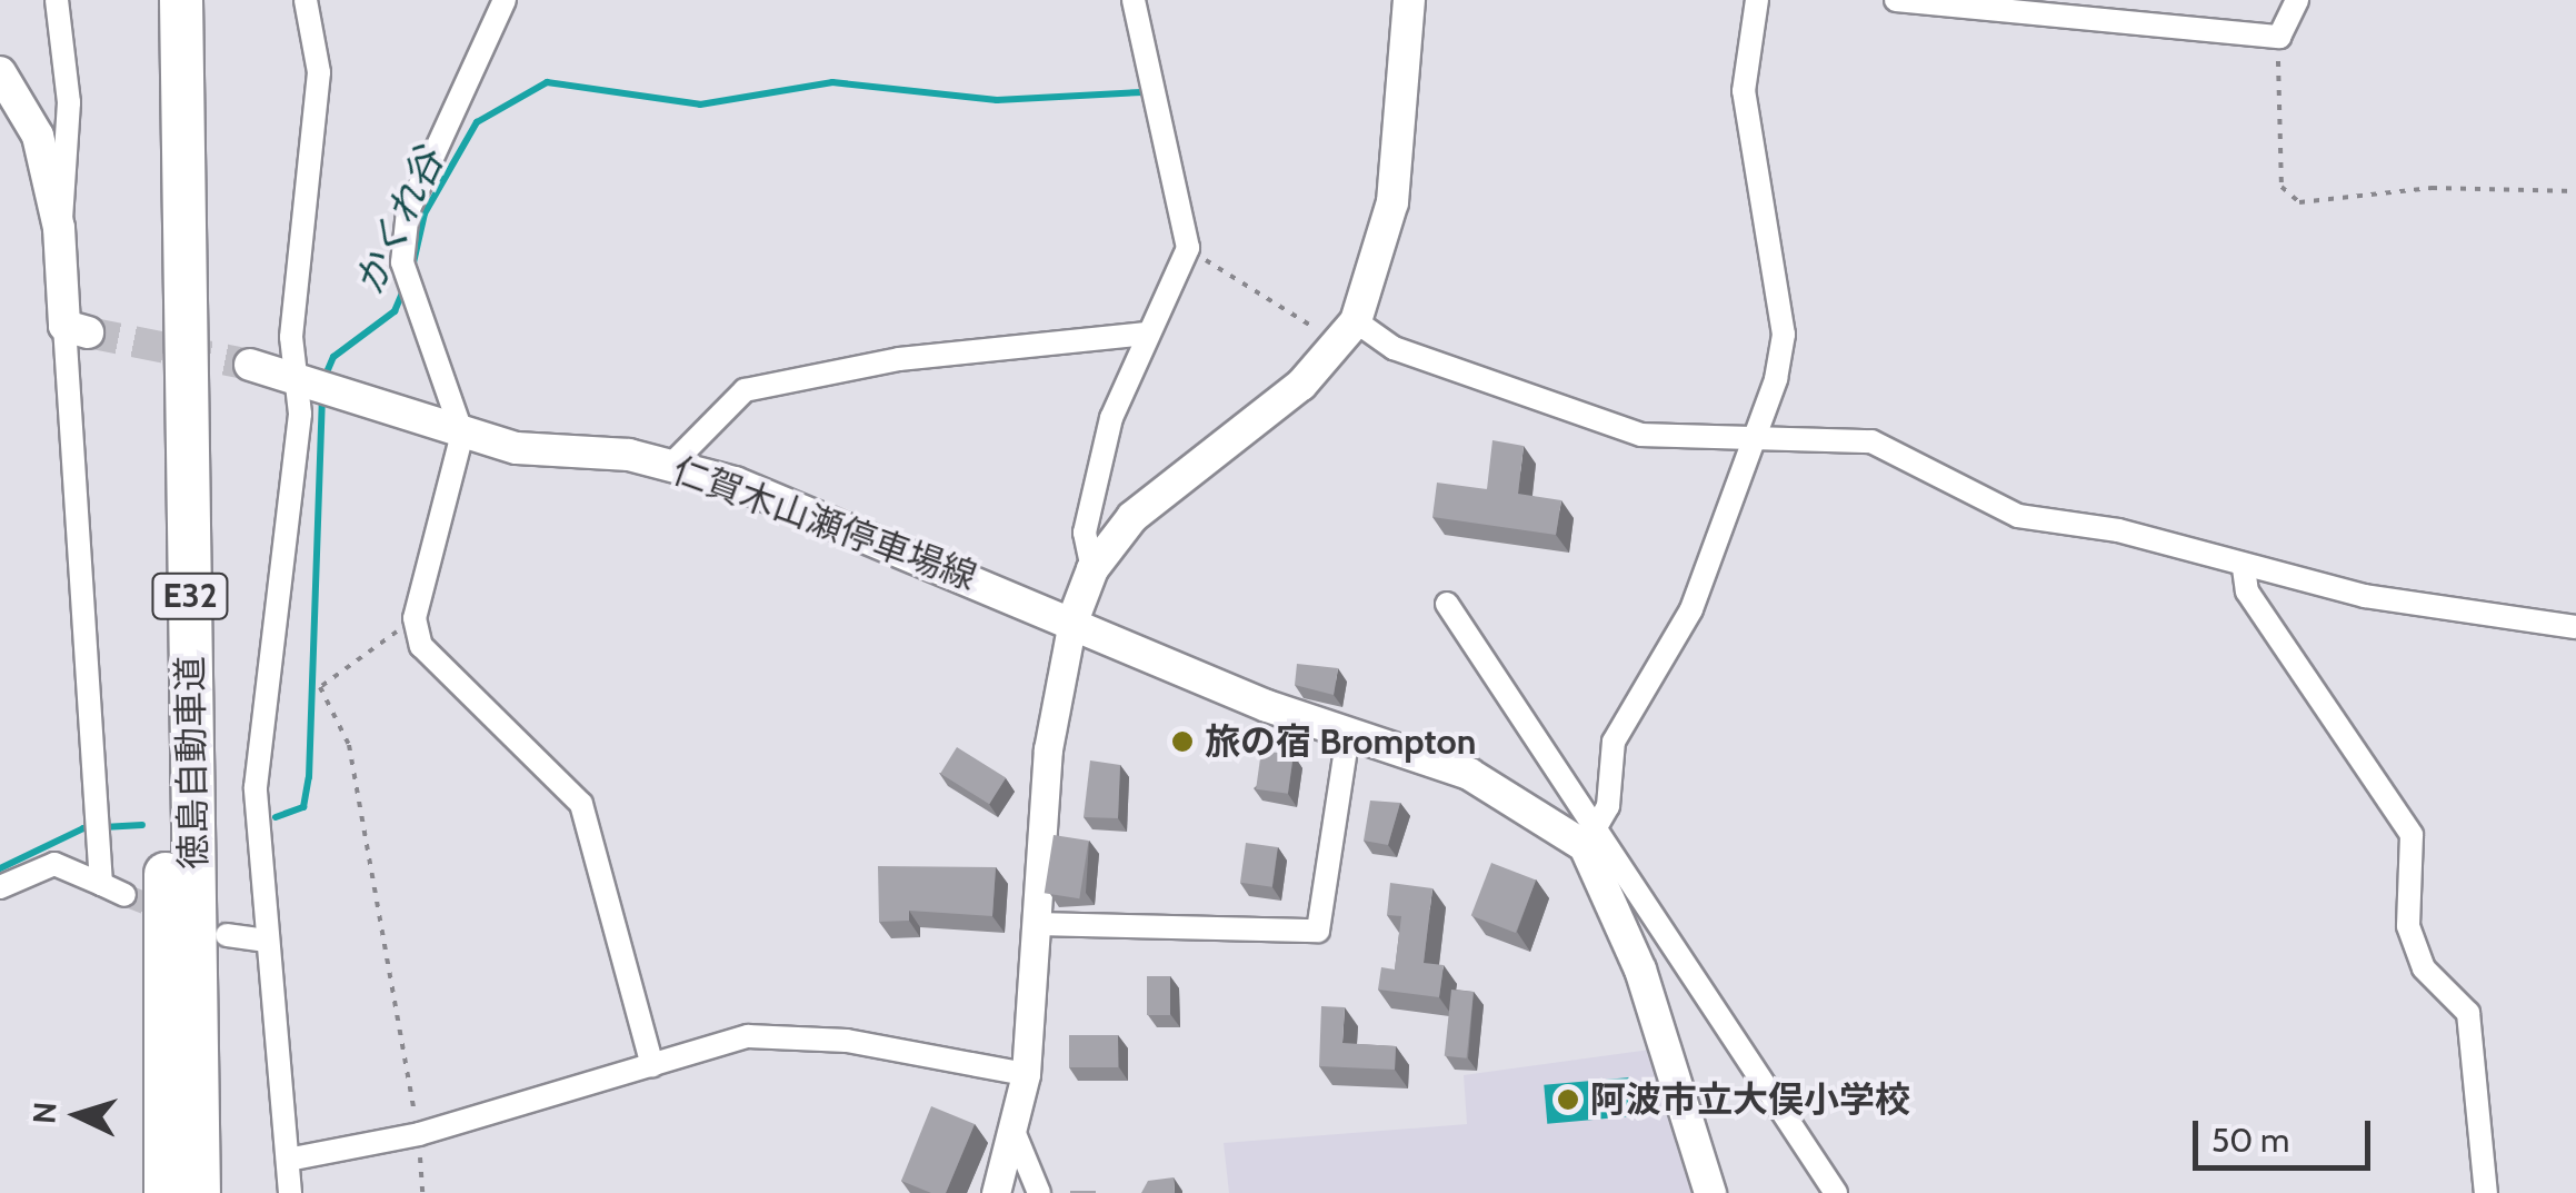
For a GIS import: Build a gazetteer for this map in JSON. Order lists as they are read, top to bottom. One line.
{"streets":{"highway":["E32","徳島自動車道"],"main road":["仁賀木山瀬停車場線"]},"water":["かくれ谷"],"places":["旅の宿 Brompton","阿波市立大俣小学校"],"scale_bar":"50 m","north":"left"}
